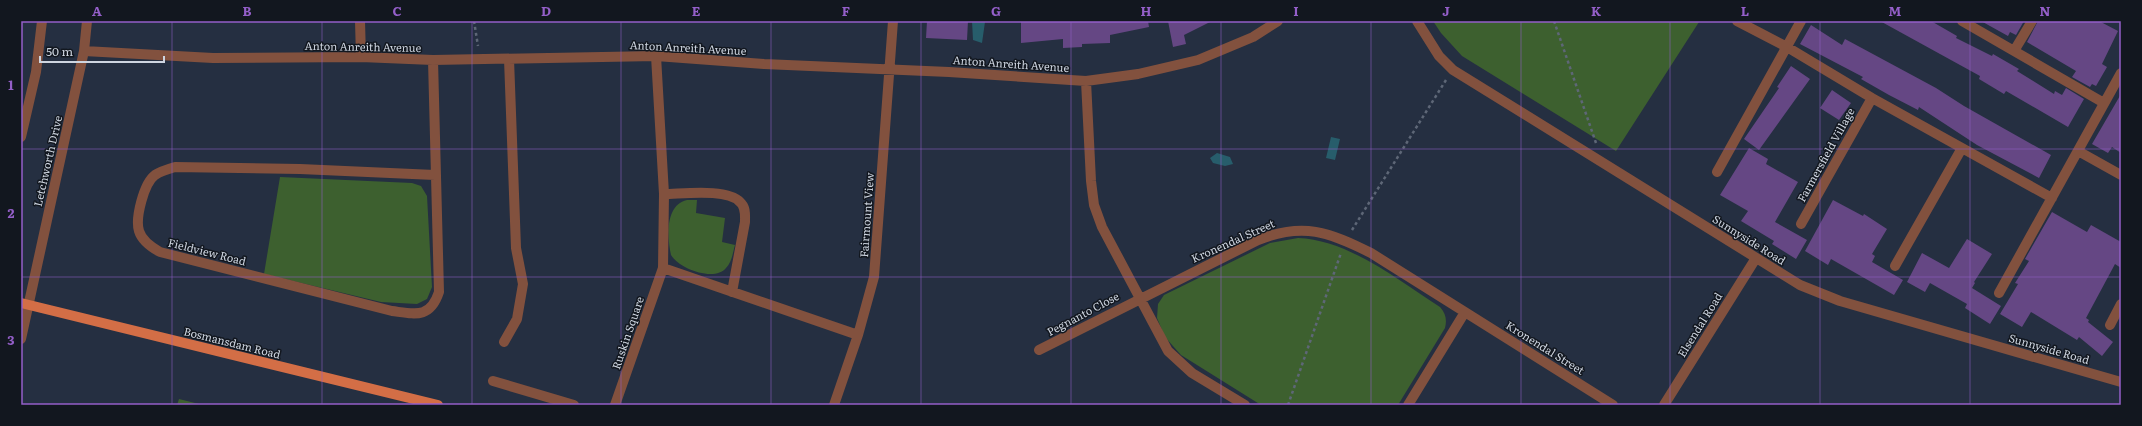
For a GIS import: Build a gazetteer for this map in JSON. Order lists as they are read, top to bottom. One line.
{"streets":{"main road":["Bosmansdam Road"],"street":["Anton Anreith Avenue","Farmersfield Village","Letchworth Drive","Fairmount View","Sunnyside Road","Kronendal Street","Fieldview Road","Pegnanto Close","Elsendal Road","Ruskin Square"]},"crossings":[["Anton Anreith Avenue","Letchworth Drive"],["Anton Anreith Avenue","Fairmount View"],["Anton Anreith Avenue","Fieldview Road"],["Anton Anreith Avenue","Ruskin Square"],["Letchworth Drive","Bosmansdam Road"],["Sunnyside Road","Elsendal Road"],["Kronendal Street","Pegnanto Close"]],"scale_bar":"50 m","grid":{"columns":["A","B","C","D","E","F","G","H","I","J","K","L","M","N"],"rows":["1","2","3"]}}
